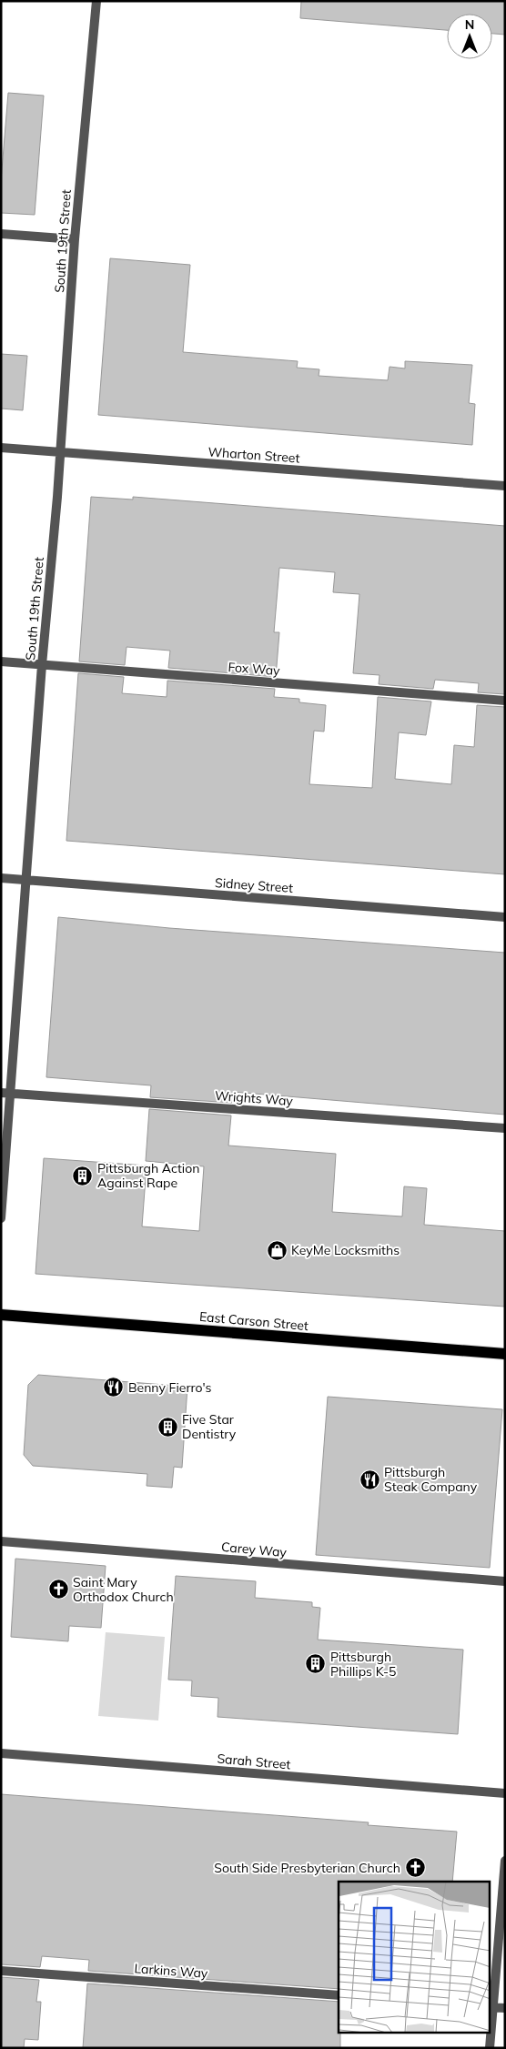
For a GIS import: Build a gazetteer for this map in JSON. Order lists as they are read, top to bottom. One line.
{"streets":{"main road":["East Carson Street"],"street":["South 19th Street","Wharton Street","Fox Way","Sidney Street","Wrights Way","Carey Way","Sarah Street","Larkins Way"]},"crossings":[["South 19th Street","Wharton Street"],["South 19th Street","Fox Way"],["South 19th Street","Sidney Street"],["South 19th Street","Wrights Way"]],"places":{"building":["Pittsburgh Action Against Rape","Five Star Dentistry","Pittsburgh Phillips K-5"],"shop":["KeyMe Locksmiths"],"restaurant":["Benny Fierro's","Pittsburgh Steak Company"],"church":["Saint Mary Orthodox Church","South Side Presbyterian Church"]},"north":"top"}
